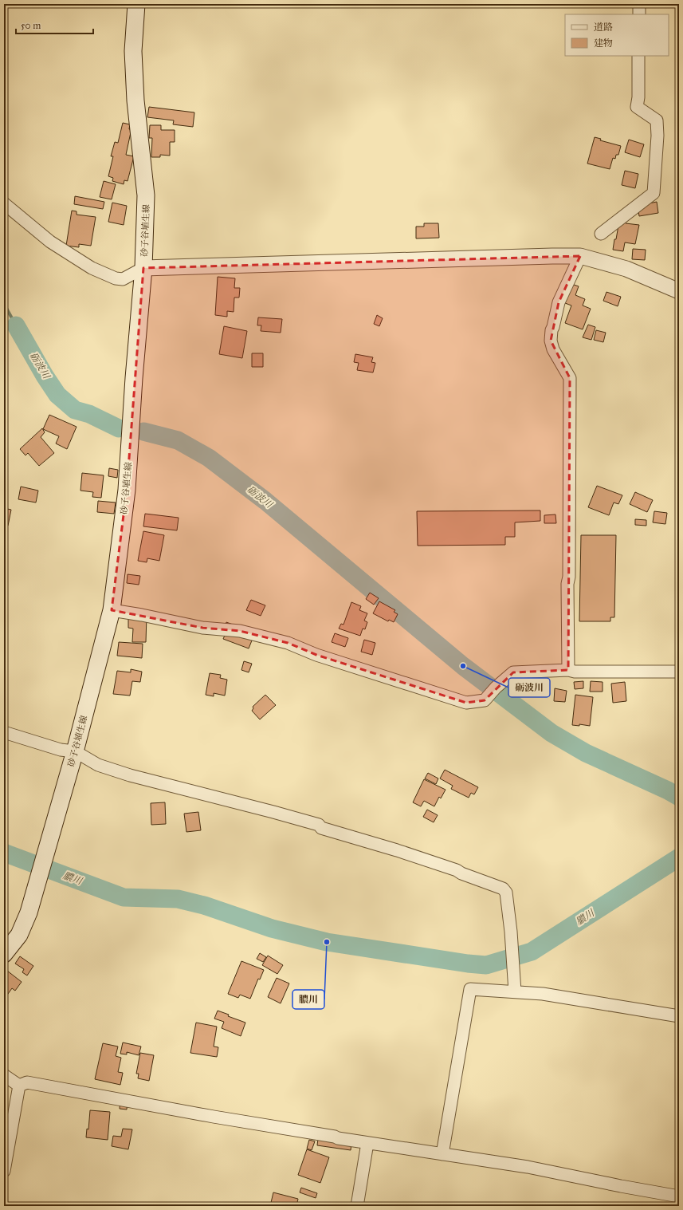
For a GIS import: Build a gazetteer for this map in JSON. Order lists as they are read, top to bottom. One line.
{"streets":{"main road":["砂子谷埴生線"]},"water":["砺波川","膿川"],"places":["砺波川","膿川"],"legend":["道路","建物"],"scale_bar":"50 m"}
